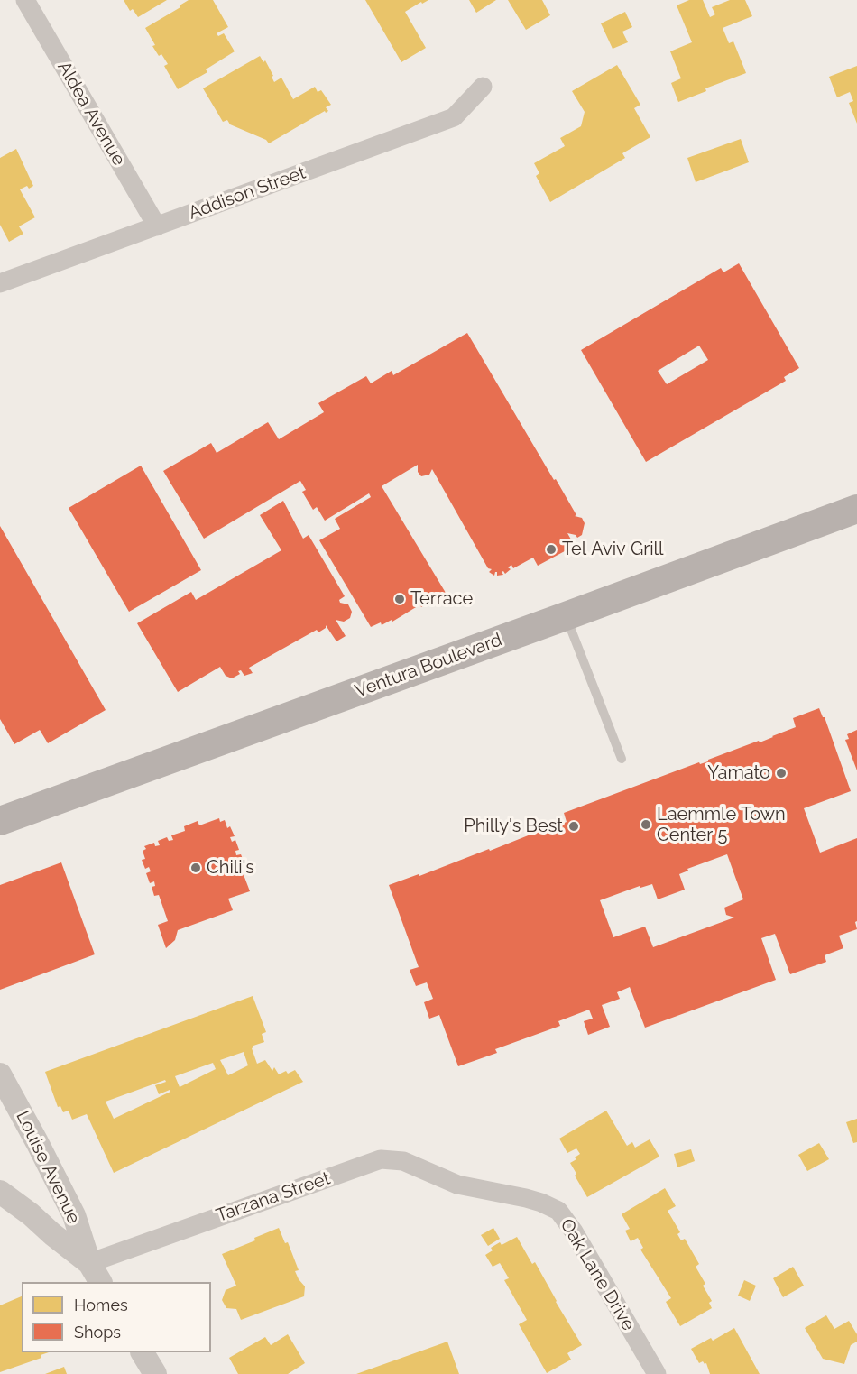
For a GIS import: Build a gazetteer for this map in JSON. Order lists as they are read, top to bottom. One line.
{"streets":{"main road":["Ventura Boulevard"],"street":["Aldea Avenue","Addison Street","Louise Avenue","Tarzana Street","Oak Lane Drive"]},"crossings":[["Aldea Avenue","Addison Street"],["Louise Avenue","Tarzana Street"],["Tarzana Street","Oak Lane Drive"]],"places":["Tel Aviv Grill","Terrace","Yamato","Laemmle Town Center 5","Philly's Best","Chili's"],"legend":["Homes","Shops"]}
